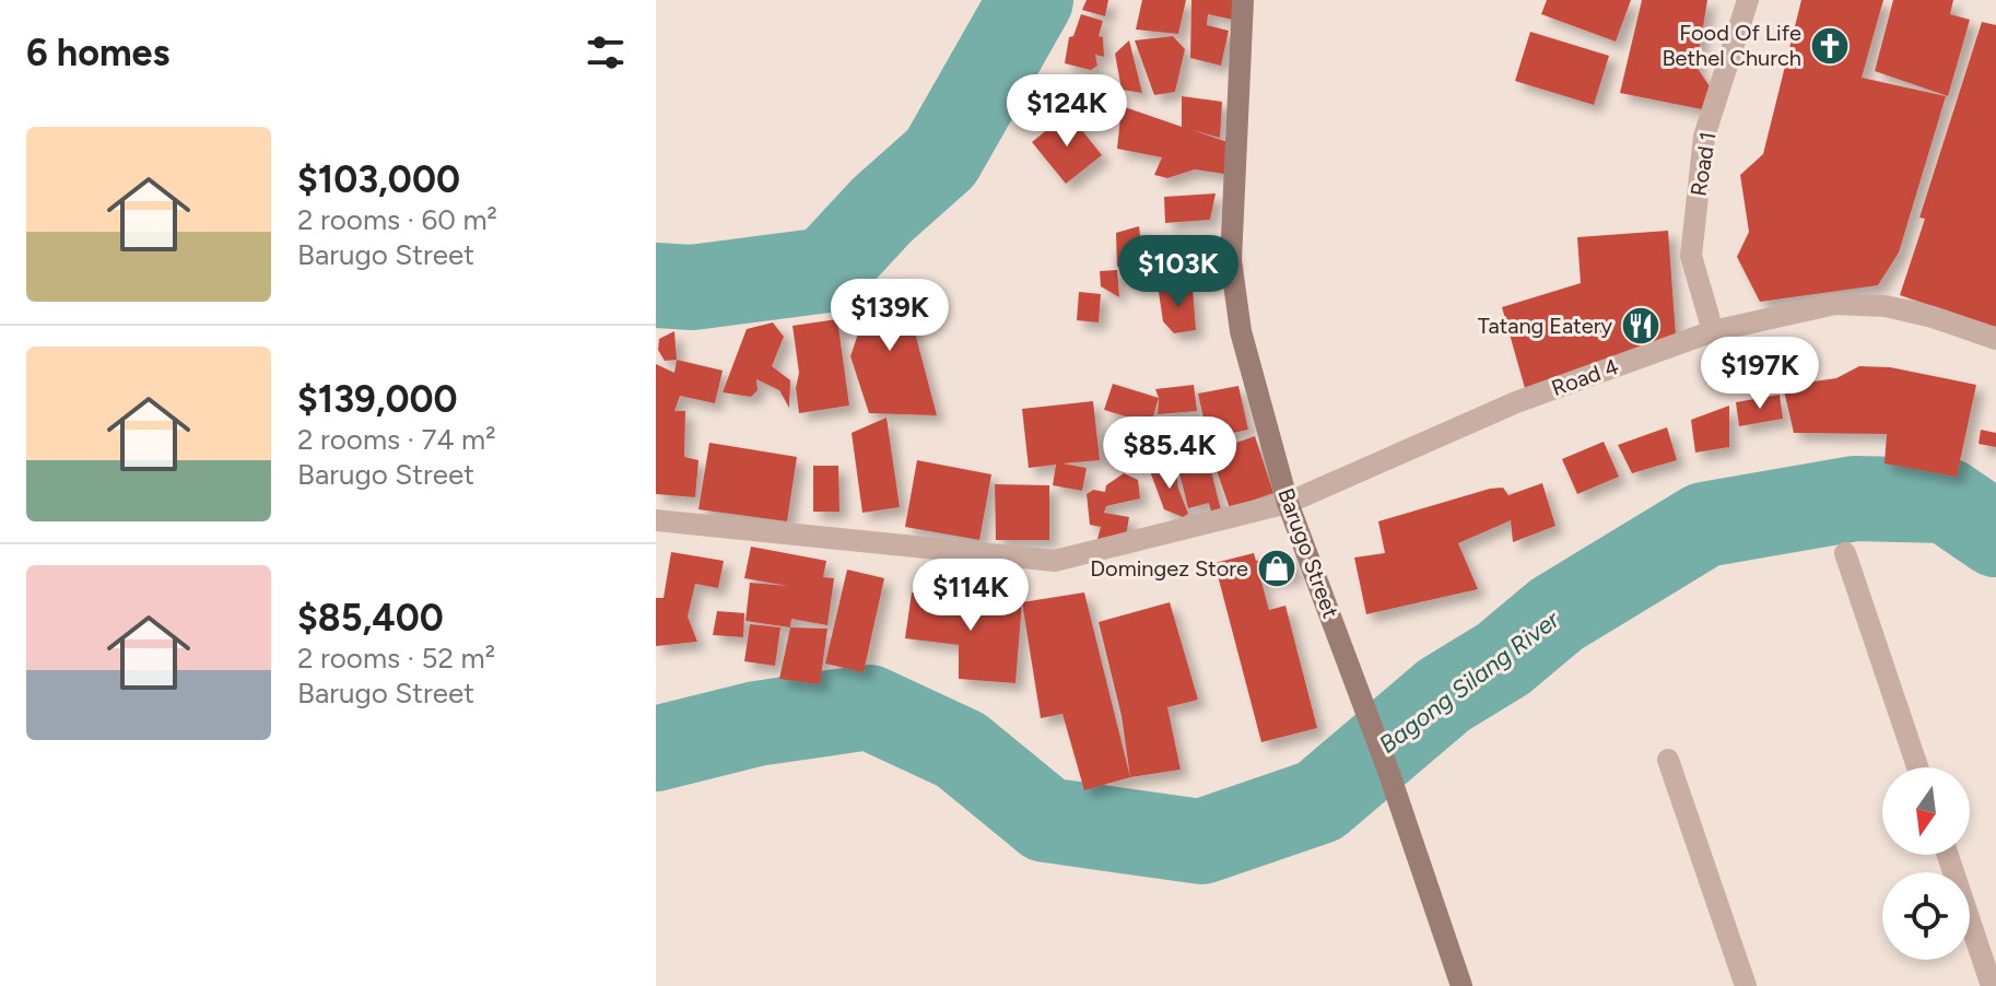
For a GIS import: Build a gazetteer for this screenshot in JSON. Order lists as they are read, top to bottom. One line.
{"streets":{"main road":["Barugo Street"],"street":["Road 1","Road 4"]},"crossings":[["Road 1","Road 4"],["Road 4","Barugo Street"]],"water":["Bagong Silang River"],"places":{"church":["Food Of Life Bethel Church"],"restaurant":["Tatang Eatery"],"shop":["Domingez Store"]},"north":"bottom","page":{"heading":"6 homes","price":["$124K","$103K","$139K","$197K","$85.4K","$114K"],"list":[{"name":"$103,000","note":"2 rooms · 60 m² · Barugo Street"},{"name":"$139,000","note":"2 rooms · 74 m² · Barugo Street"},{"name":"$85,400","note":"2 rooms · 52 m² · Barugo Street"}]}}
